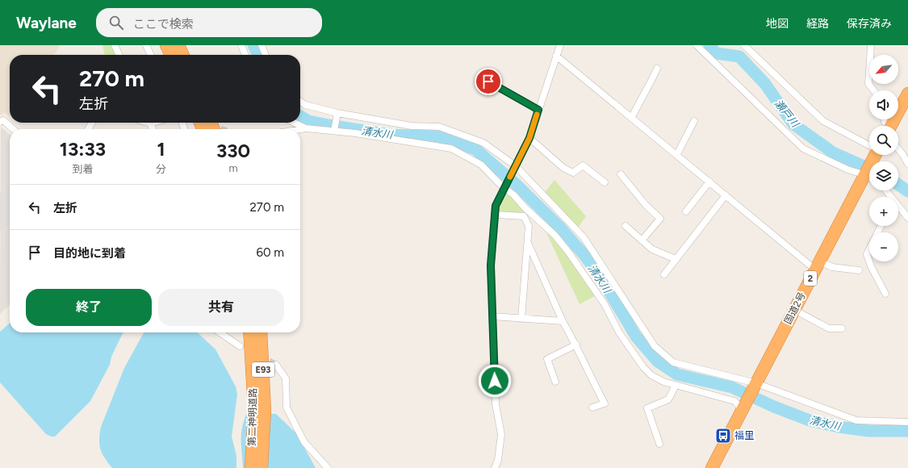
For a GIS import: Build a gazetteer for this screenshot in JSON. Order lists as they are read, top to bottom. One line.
{"streets":{"highway":["2","国道2号","E93","第二神明道路"]},"water":["瀬戸川","清水川"],"places":{"bus stop":["福里"]},"north":"bottom left","page":{"header":"Waylane","search":"ここで検索","nav":["地図","経路","保存済み"],"map_buttons":["+","−"],"turn":["270 m","左折"],"eta":["13:33","到着","1","分","330","m"],"list":[{"name":"左折","value":"270 m"},{"name":"目的地に到着","value":"60 m"}],"buttons":["終了","共有"]}}
